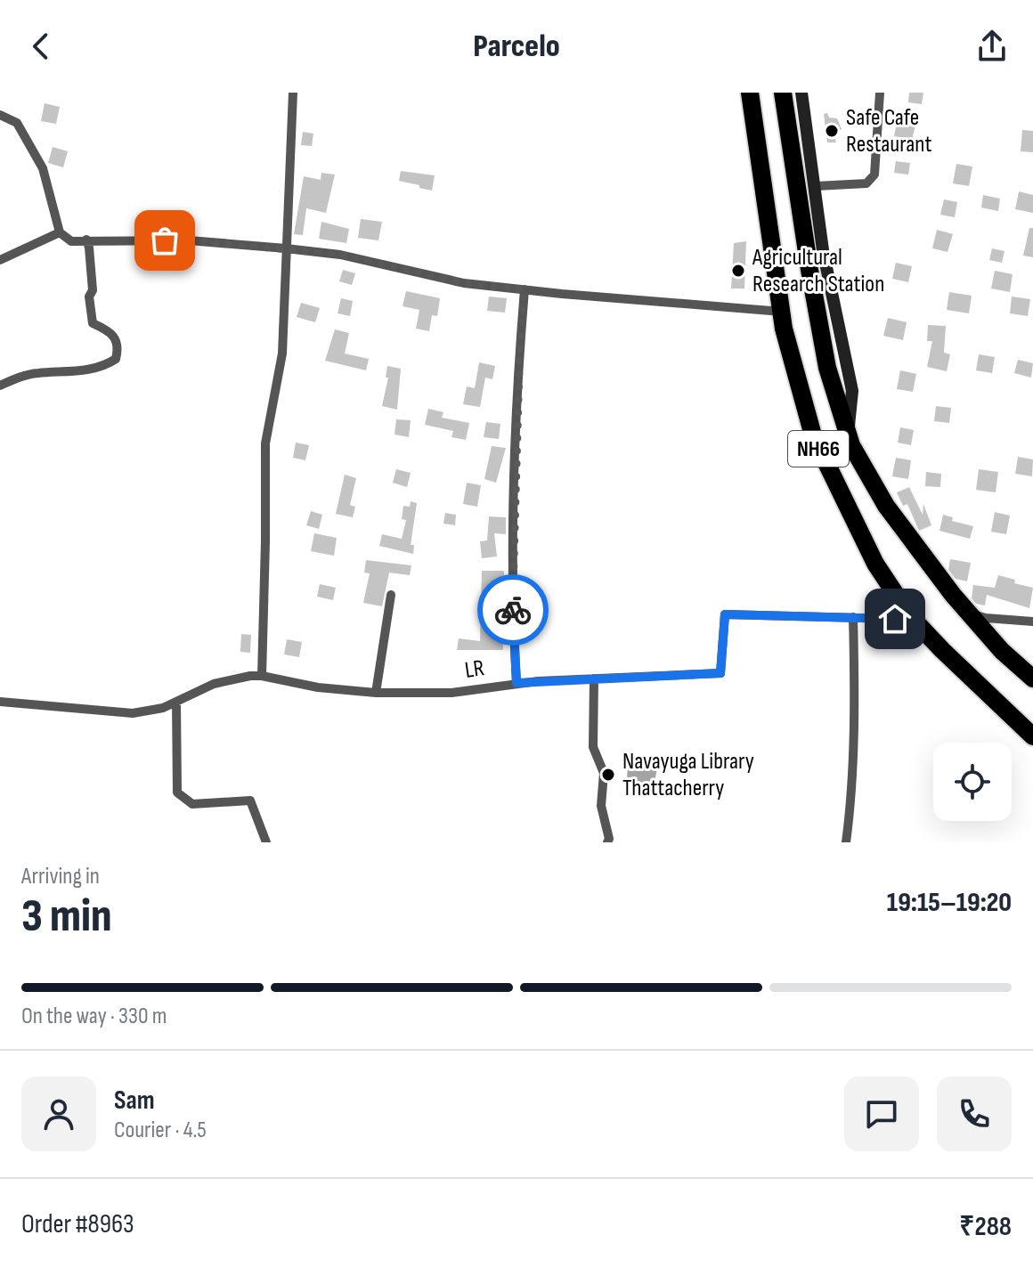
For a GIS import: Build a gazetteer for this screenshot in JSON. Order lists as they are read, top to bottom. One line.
{"streets":{"highway":["NH66"],"street":["LR"]},"crossings":[["NH66","LR"]],"places":["Safe Cafe Restaurant","Agricultural Research Station","Navayuga Library Thattacherry"],"page":{"header":"Parcelo","heading":["3 min","Arriving in","19:15–19:20"],"panel":["Sam","Courier · 4.5","Order #8963","₹288"],"bar":"On the way · 330 m"}}
